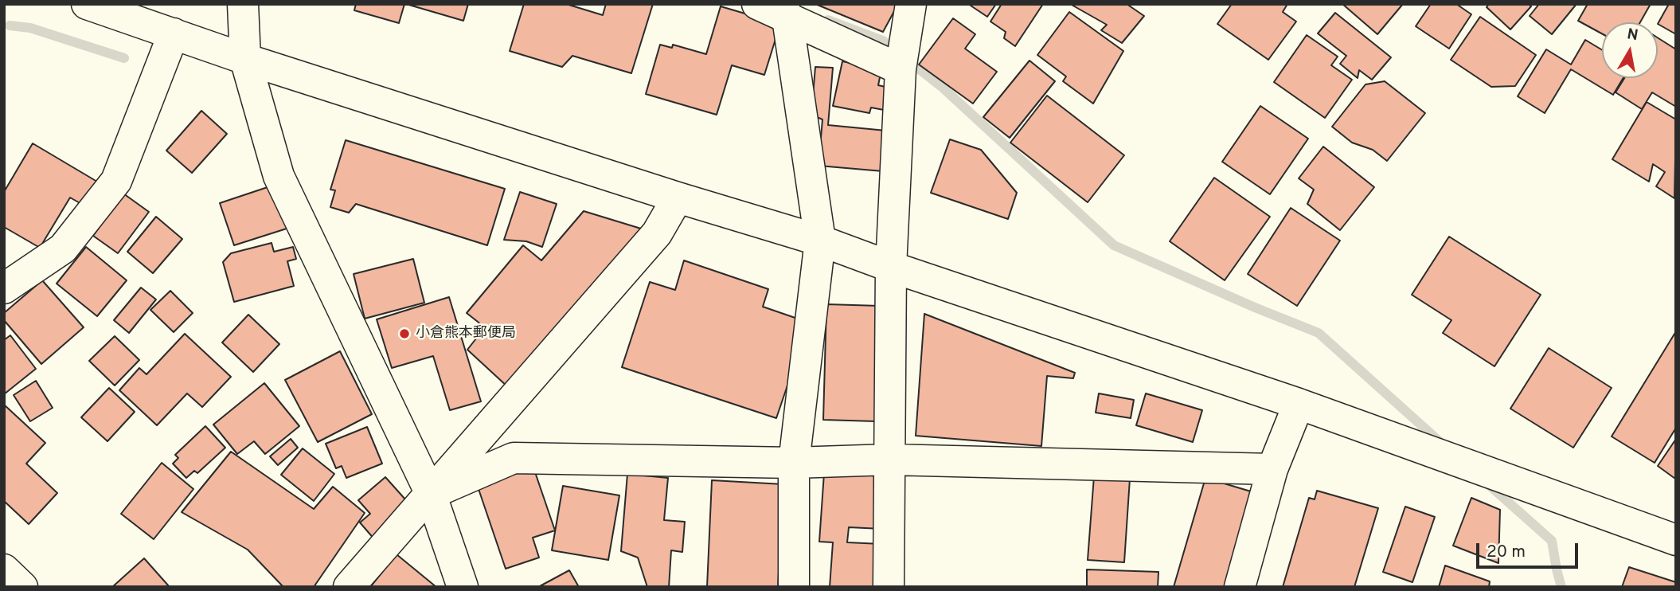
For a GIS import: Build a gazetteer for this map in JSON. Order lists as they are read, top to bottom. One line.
{"places":["小倉熊本郵便局"],"scale_bar":"20 m","north":"top"}
